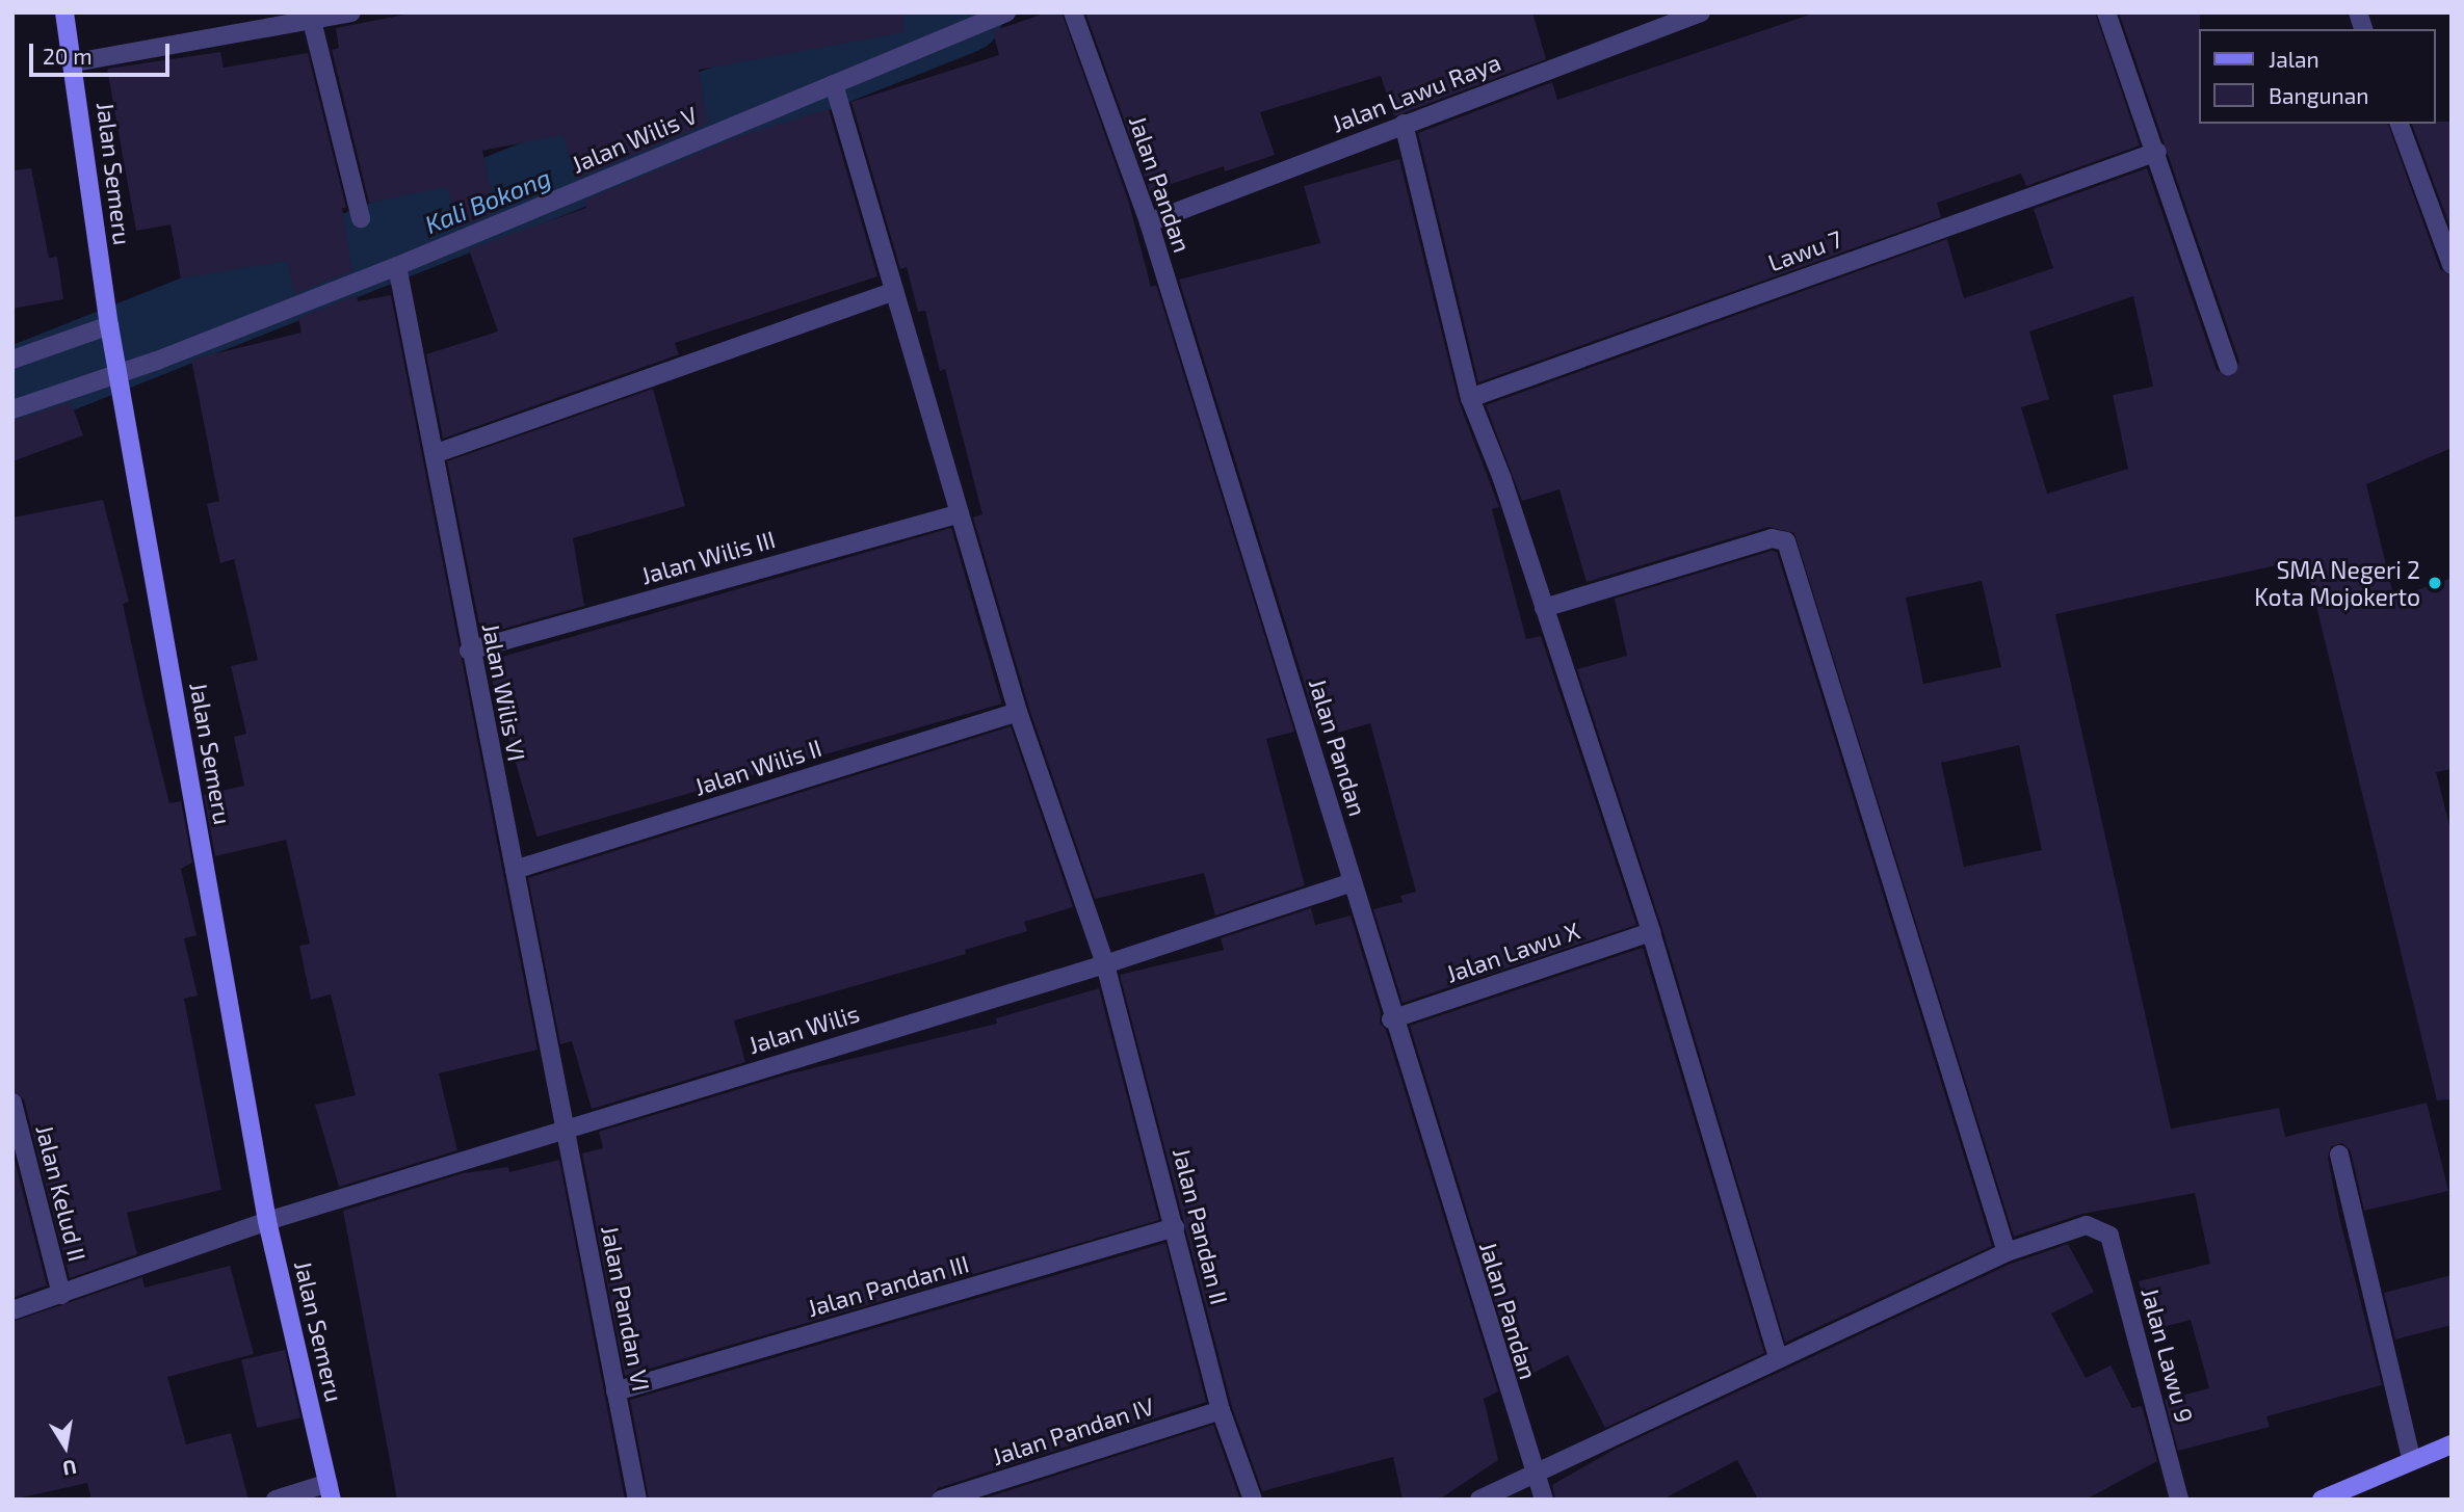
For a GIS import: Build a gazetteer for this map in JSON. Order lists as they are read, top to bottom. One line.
{"streets":{"street":["Jalan Lawu Raya","Jalan Wilis V","Jalan Semeru","Jalan Pandan","Lawu 7","Jalan Wilis III","Jalan Wilis VI","Jalan Wilis II","Jalan Lawu X","Jalan Wilis","Jalan Kelud II","Jalan Pandan II","Jalan Pandan III","Jalan Pandan VI","Jalan Lawu 9","Jalan Pandan IV"]},"crossings":[["Jalan Lawu Raya","Jalan Pandan"],["Jalan Wilis V","Jalan Semeru"],["Jalan Wilis V","Jalan Wilis VI"],["Jalan Wilis V","Jalan Pandan II"],["Jalan Semeru","Jalan Wilis"],["Jalan Pandan","Jalan Lawu X"],["Jalan Pandan","Jalan Wilis"],["Jalan Wilis III","Jalan Wilis VI"],["Jalan Wilis III","Jalan Pandan II"],["Jalan Wilis VI","Jalan Wilis II"],["Jalan Wilis VI","Jalan Wilis"],["Jalan Wilis VI","Jalan Pandan VI"],["Jalan Wilis II","Jalan Pandan II"],["Jalan Wilis","Jalan Kelud II"],["Jalan Wilis","Jalan Pandan II"],["Jalan Wilis","Jalan Pandan VI"],["Jalan Pandan II","Jalan Pandan III"],["Jalan Pandan II","Jalan Pandan IV"],["Jalan Pandan III","Jalan Pandan VI"]],"water":["Kali Bokong"],"places":["SMA Negeri 2 Kota Mojokerto"],"legend":["Jalan","Bangunan"],"scale_bar":"20 m","north":"bottom"}
